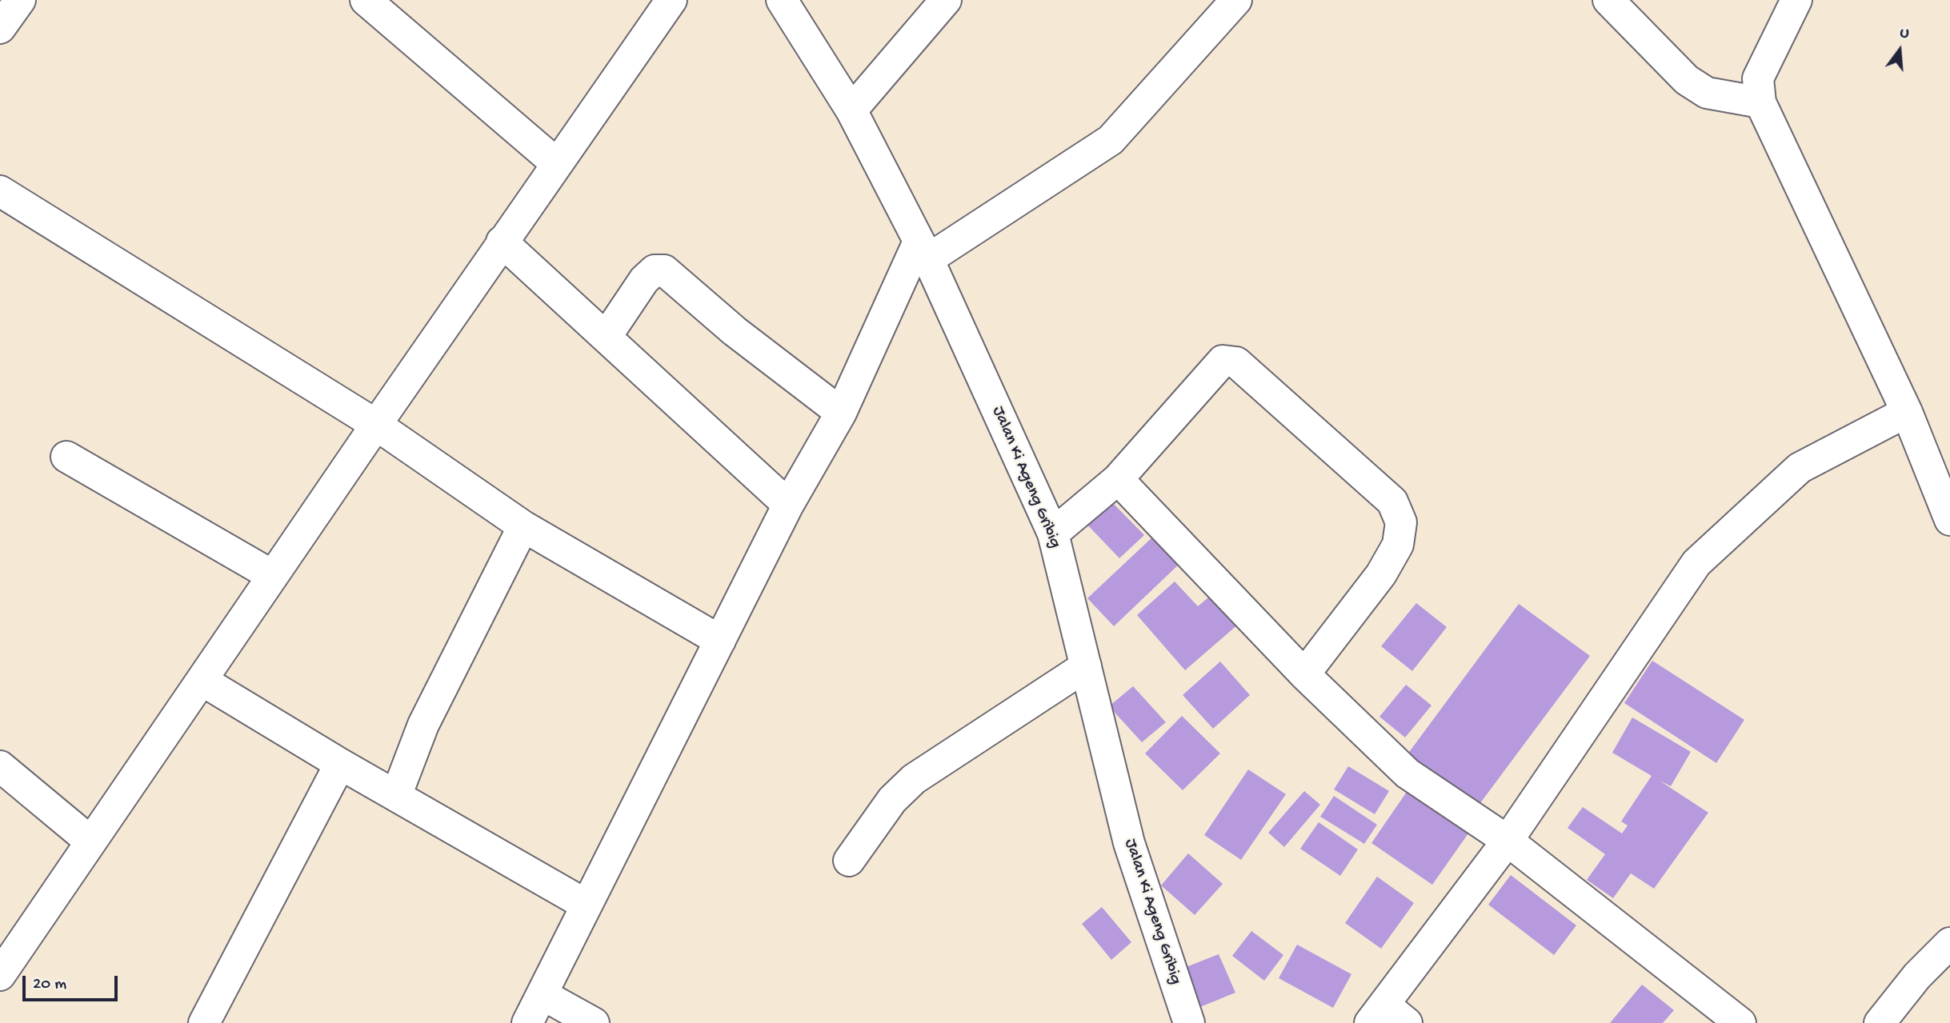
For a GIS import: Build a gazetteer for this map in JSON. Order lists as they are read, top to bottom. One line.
{"streets":{"street":["Jalan Ki Ageng Gribig"]},"scale_bar":"20 m","north":"top"}
